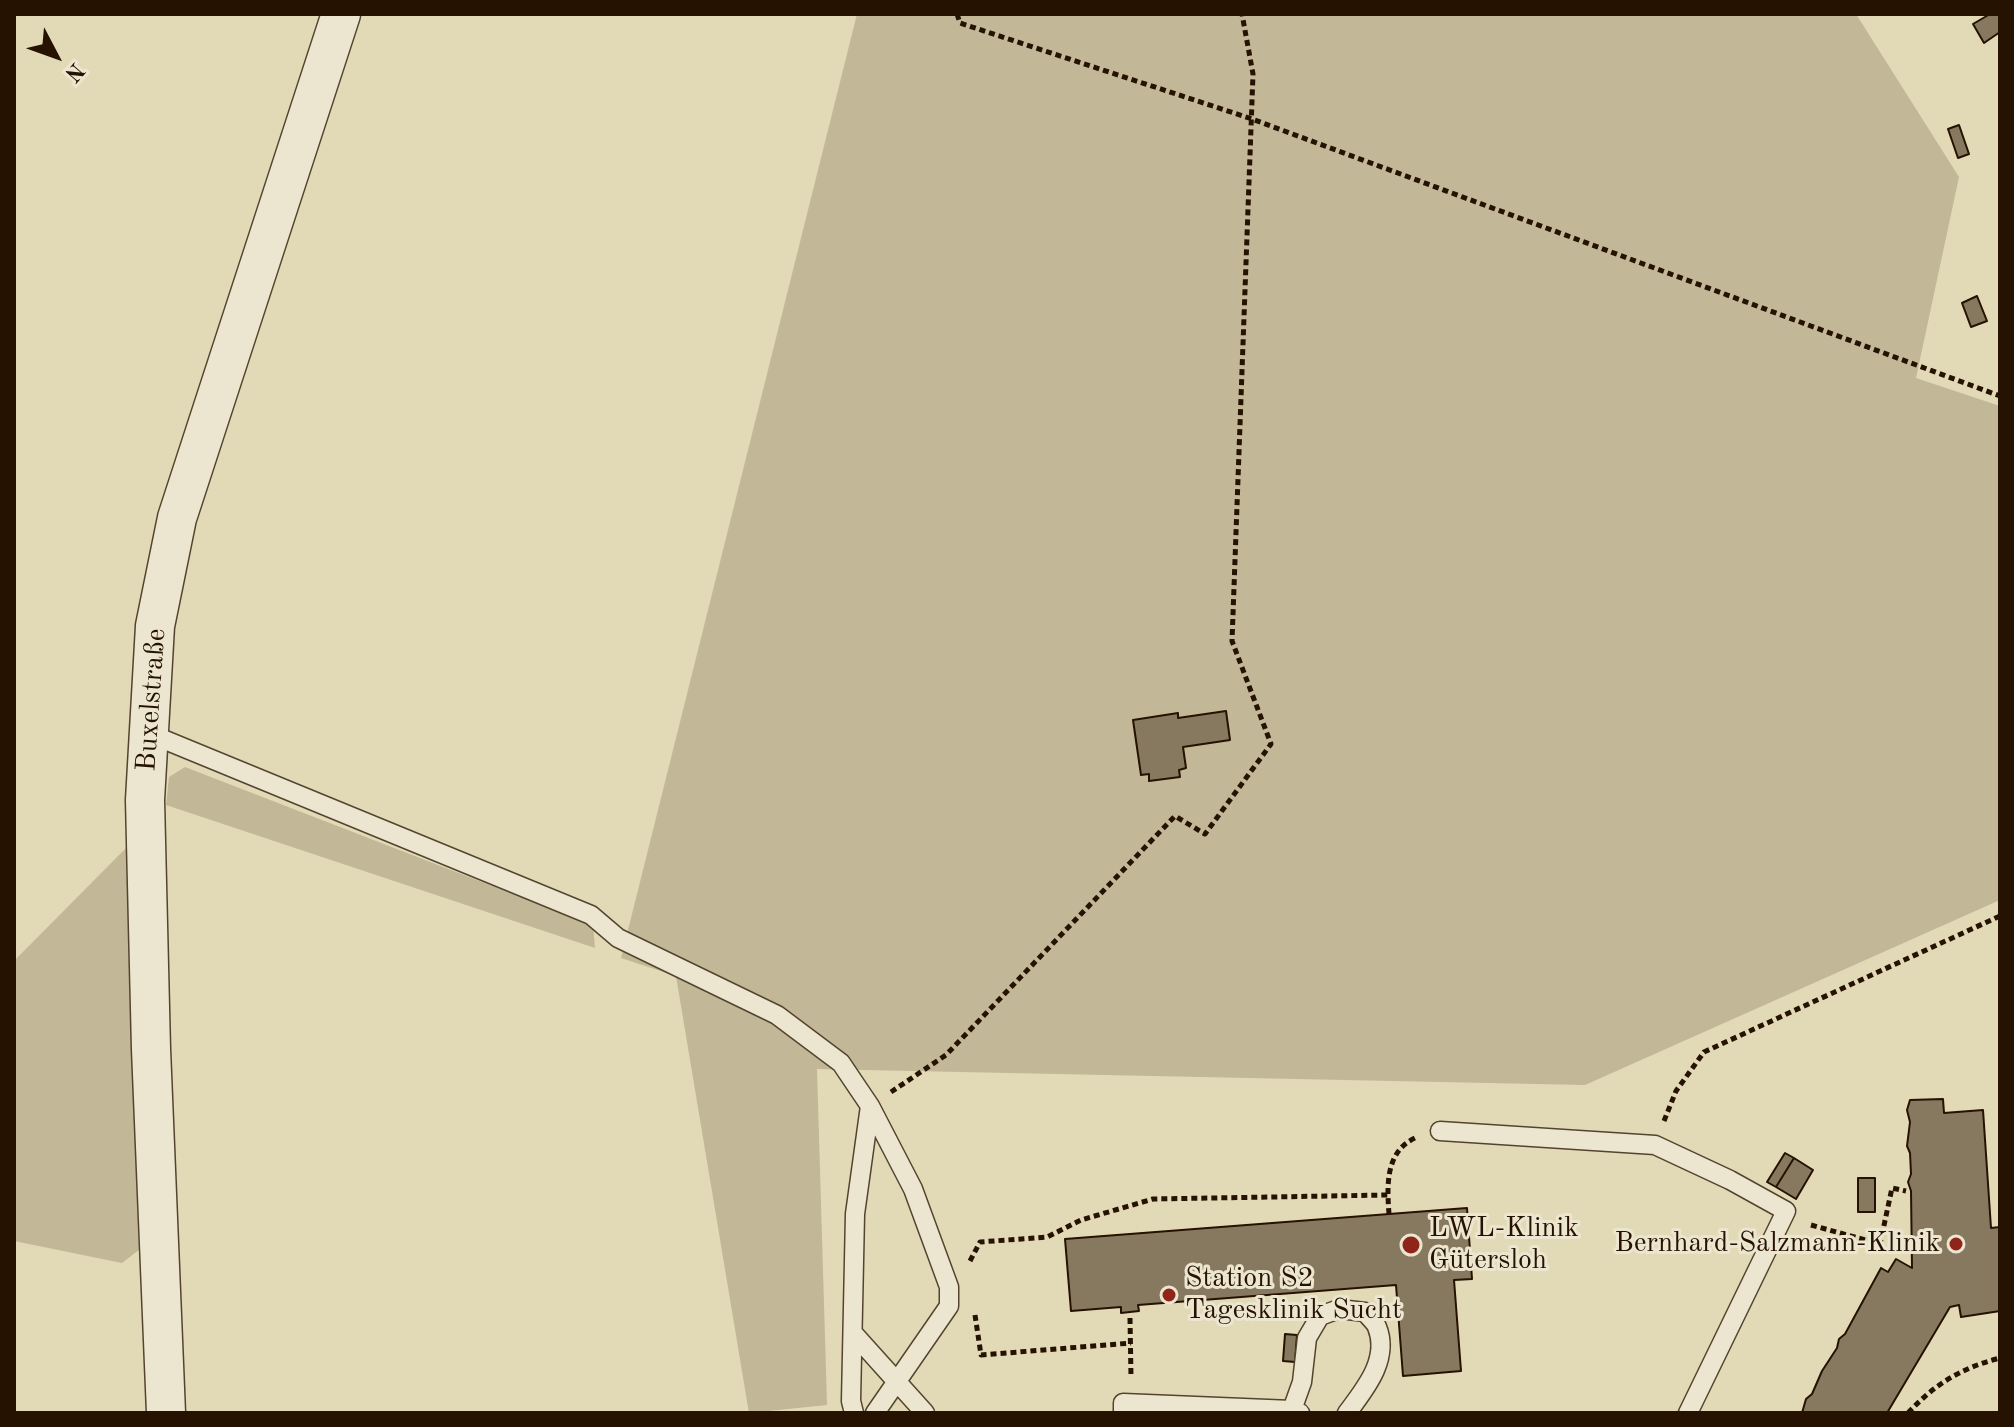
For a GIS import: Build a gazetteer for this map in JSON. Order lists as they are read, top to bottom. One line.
{"streets":{"street":["Buxelstraße"]},"places":["Bernhard-Salzmann-Klinik","LWL-Klinik Gütersloh","Station S2 Tagesklinik Sucht"],"north":"bottom right"}
